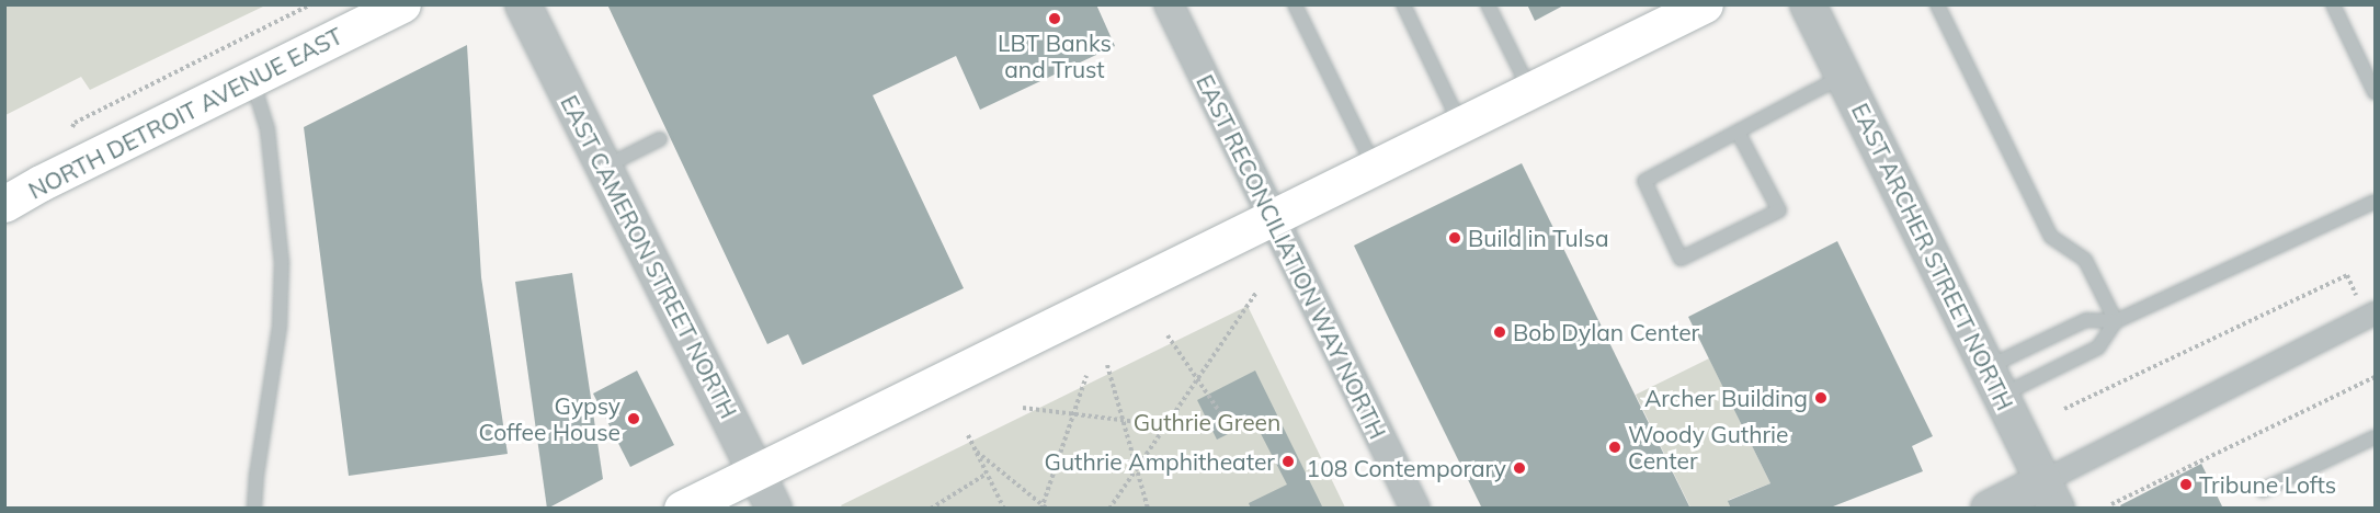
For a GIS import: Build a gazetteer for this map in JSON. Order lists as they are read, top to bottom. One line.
{"streets":{"main road":["NORTH DETROIT AVENUE EAST"],"street":["EAST CAMERON STREET NORTH","EAST RECONCILIATION WAY NORTH","EAST ARCHER STREET NORTH"]},"parks":["Guthrie Green"],"places":["LBT Banks and Trust","Build in Tulsa","Bob Dylan Center","Archer Building","Gypsy Coffee House","Woody Guthrie Center","Guthrie Amphitheater","108 Contemporary","Tribune Lofts"]}
